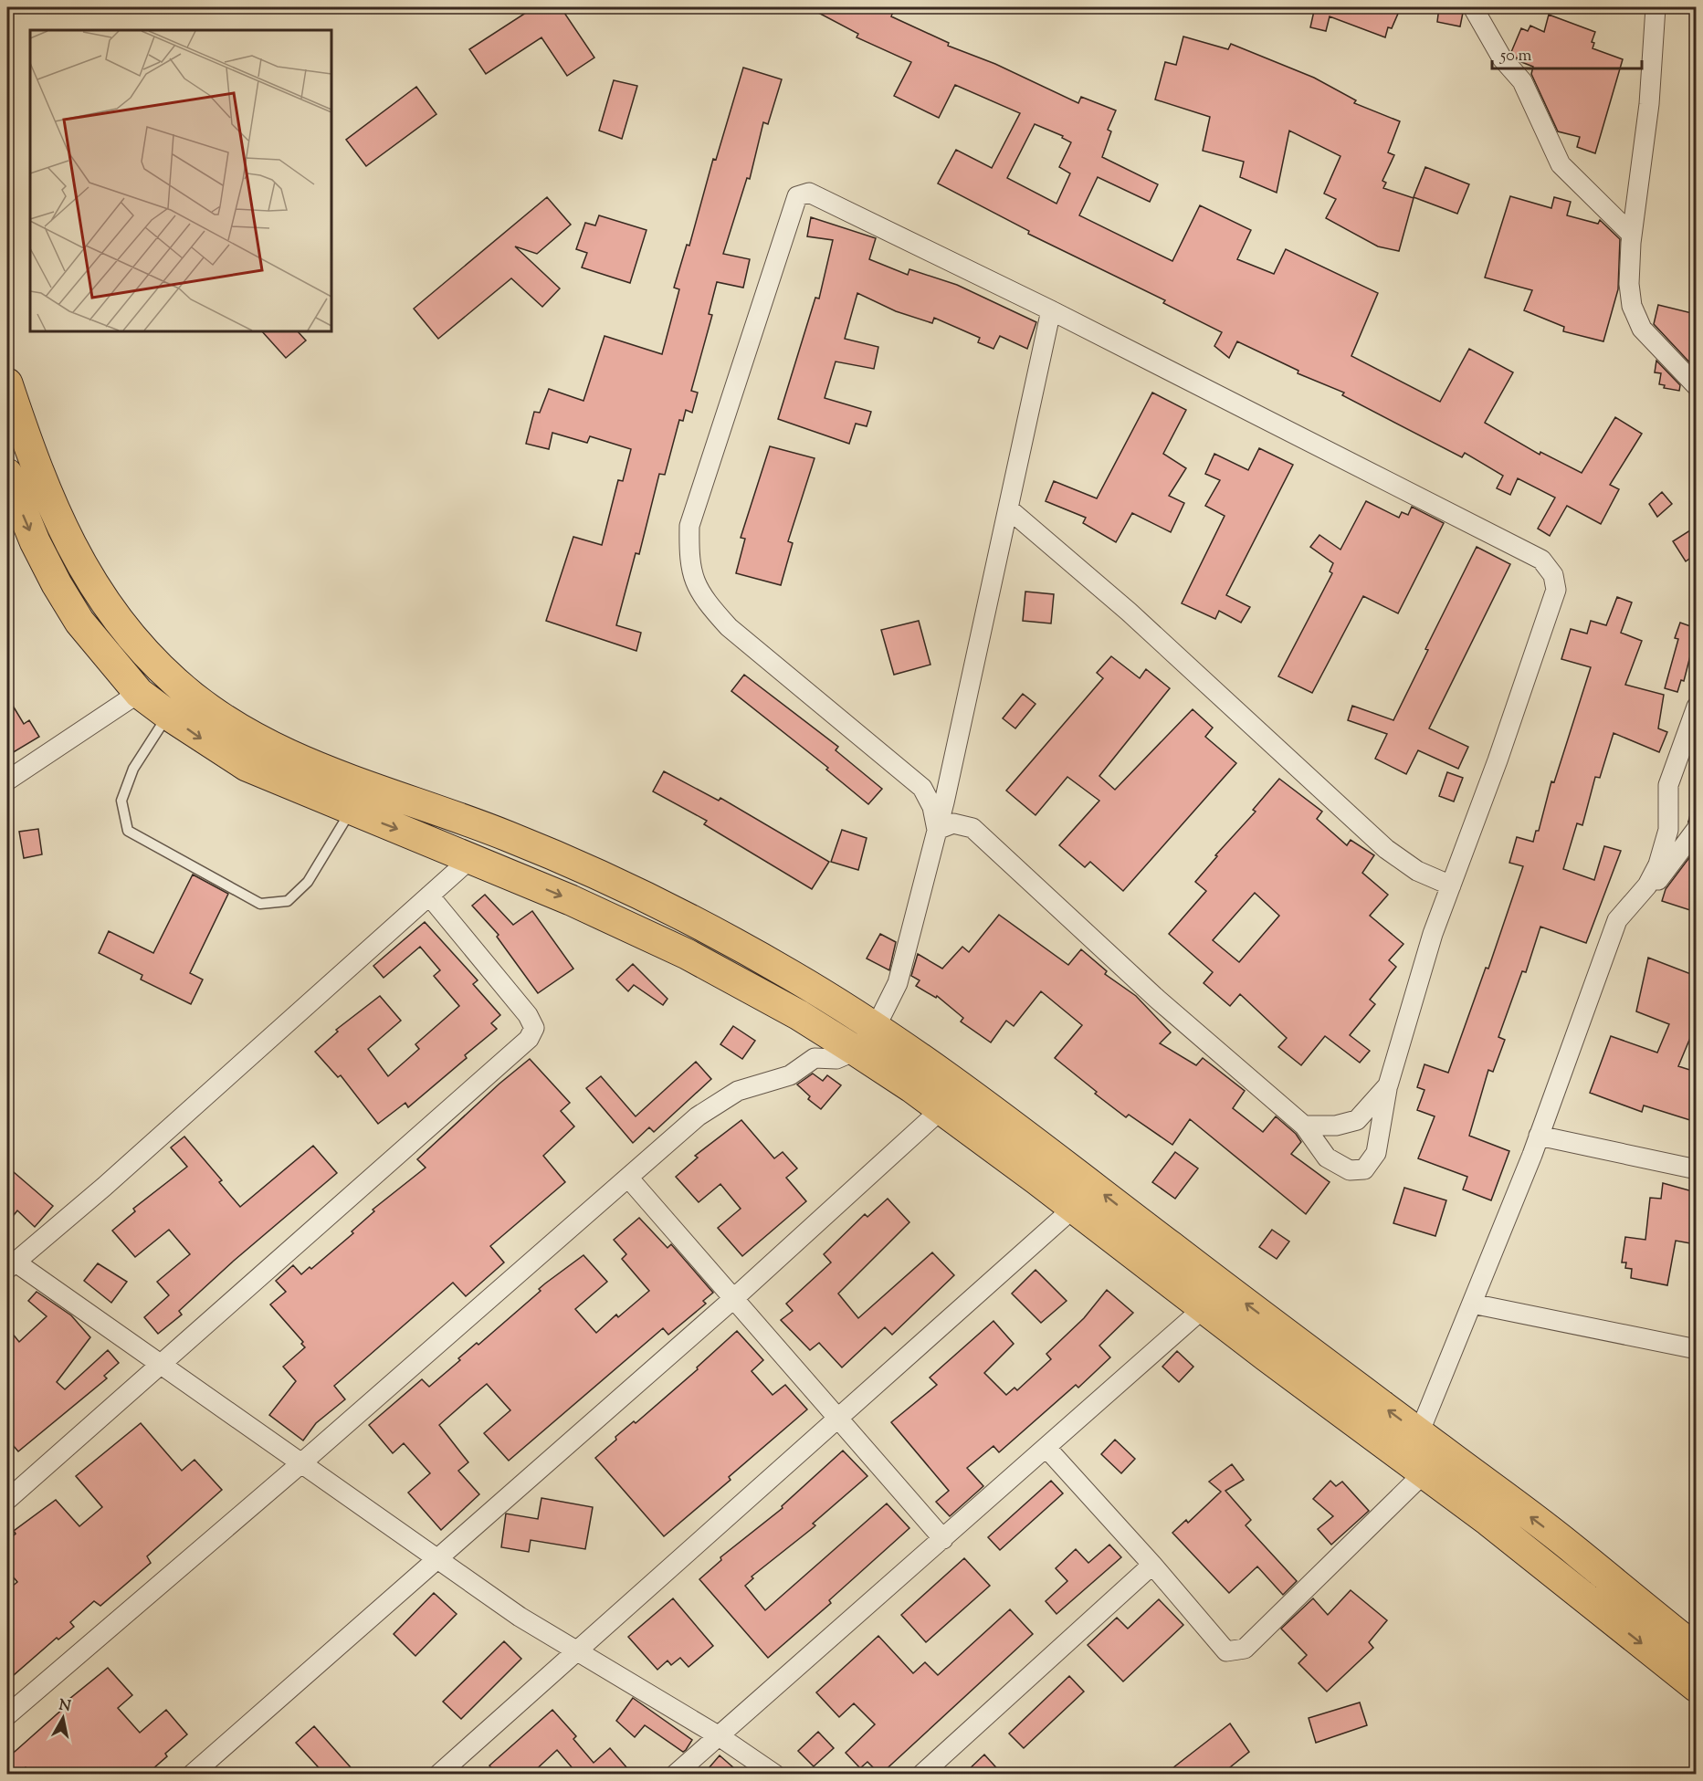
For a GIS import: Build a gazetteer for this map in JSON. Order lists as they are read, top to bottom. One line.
{"scale_bar":"50 m","north":"top"}
